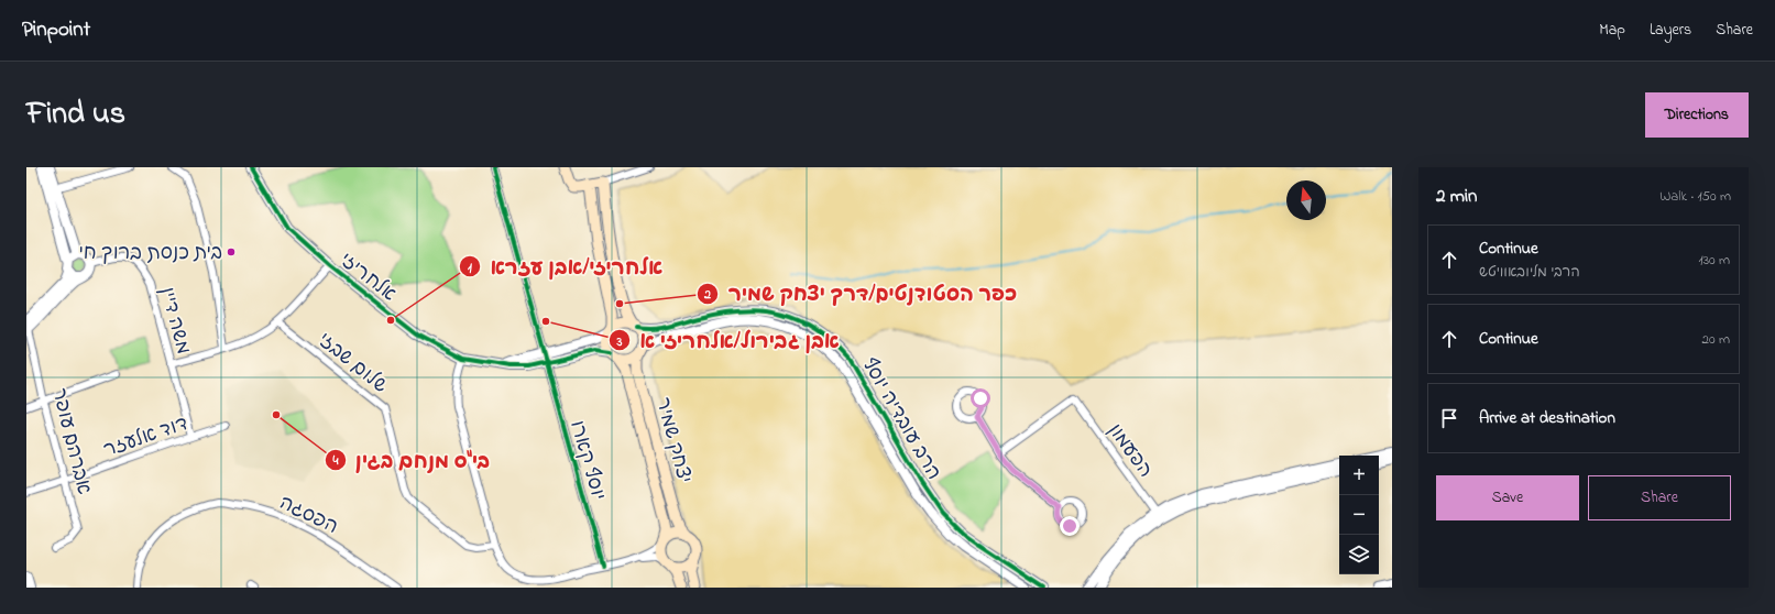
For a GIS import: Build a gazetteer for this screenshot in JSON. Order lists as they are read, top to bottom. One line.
{"streets":{"main road":["יצחק שמיר"],"street":["אלחריזי","משה דיין","שלום שבזי","הרב עובדיה יוסף","דוד אלעזר","אברהם עופר","הפעמון","יוסף קארו","הפסגה"]},"crossings":[["אלחריזי","הרב עובדיה יוסף"],["אלחריזי","יצחק שמיר"],["אלחריזי","יוסף קארו"],["משה דיין","דוד אלעזר"],["הרב עובדיה יוסף","יצחק שמיר"],["דוד אלעזר","אברהם עופר"]],"places":["בית כנסת ברוך חי","כפר הסטודנטים/דרך יצחק שמיר","אלחריזי/אבן עזרא","אבן גבירול/אלחריזי א","בי\"ס מנחם בגין"],"north":"top","page":{"header":"Pinpoint","nav":["Map","Layers","Share"],"title":"Find us","buttons":["Directions",["Save","Share"]],"heading":["2 min","Walk · 150 m"],"list":[["Continue","הרבי מליובאוויטש","130 m"],["Continue","20 m"],"Arrive at destination"],"map_buttons":["+","−"]}}
